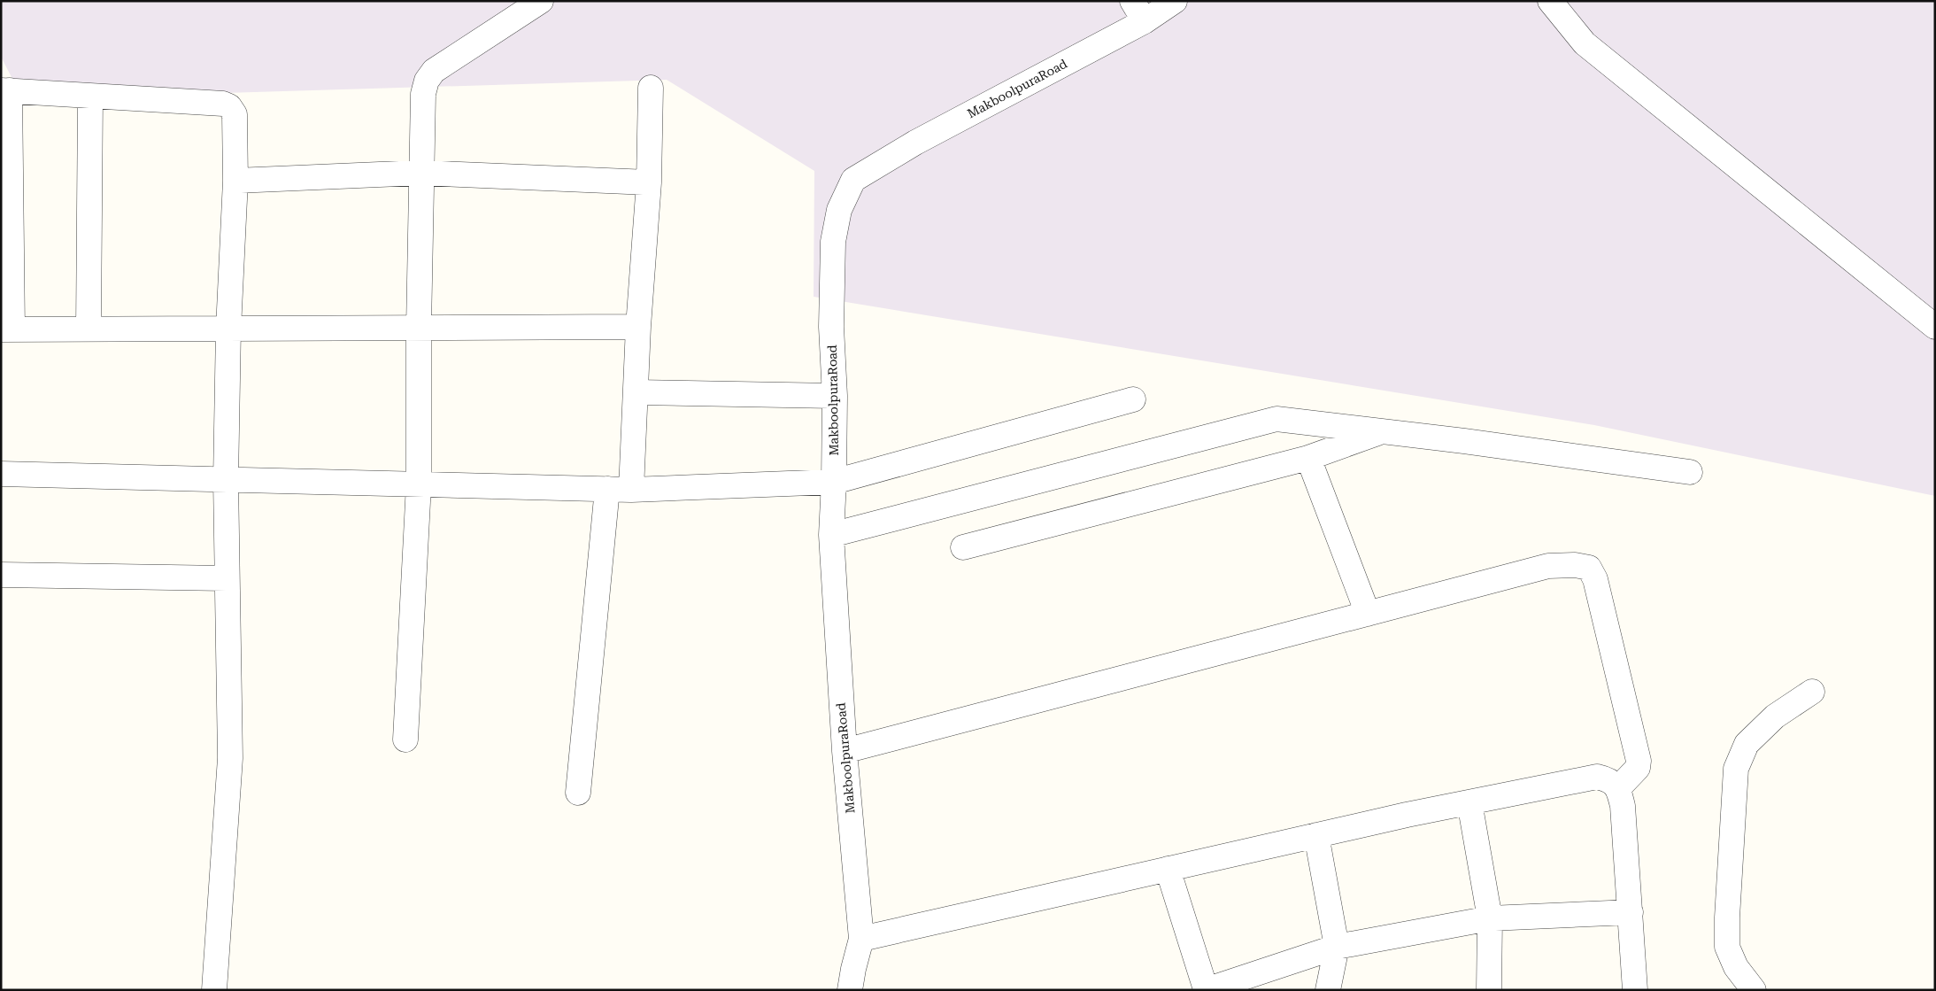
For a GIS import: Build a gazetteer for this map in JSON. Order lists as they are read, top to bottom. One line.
{"streets":{"street":["MakboolpuraRoad"]}}
